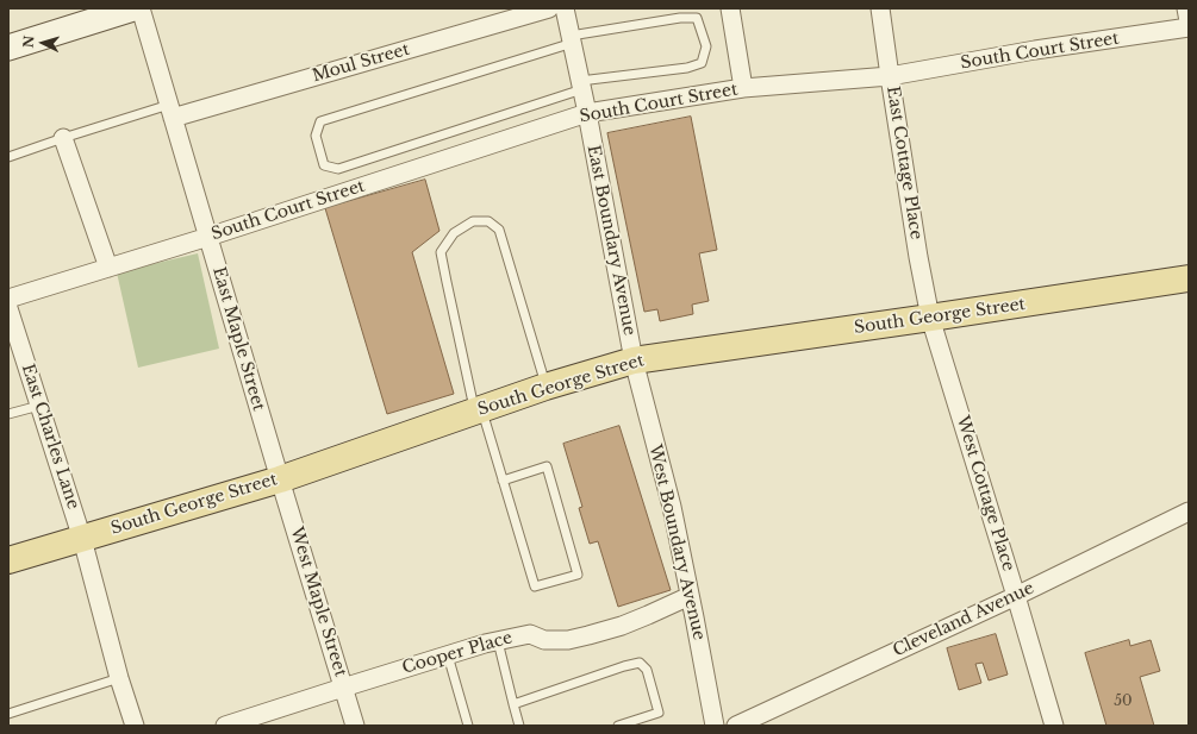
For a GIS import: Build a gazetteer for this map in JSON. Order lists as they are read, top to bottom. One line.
{"streets":{"main road":["South George Street"],"street":["South Court Street","Moul Street","East Cottage Place","East Boundary Avenue","East Maple Street","East Charles Lane","West Cottage Place","West Boundary Avenue","West Maple Street","Cleveland Avenue","Cooper Place"]},"crossings":[["South Court Street","East Cottage Place"],["South Court Street","East Boundary Avenue"],["South Court Street","East Maple Street"],["Moul Street","East Maple Street"],["East Cottage Place","South George Street"],["East Cottage Place","West Cottage Place"],["East Boundary Avenue","South George Street"],["East Boundary Avenue","West Boundary Avenue"],["South George Street","East Maple Street"],["South George Street","East Charles Lane"],["South George Street","West Cottage Place"],["South George Street","West Boundary Avenue"],["South George Street","West Maple Street"],["East Maple Street","West Maple Street"],["West Cottage Place","Cleveland Avenue"],["West Boundary Avenue","Cooper Place"],["West Maple Street","Cooper Place"]],"house_numbers":["50"],"north":"left"}
